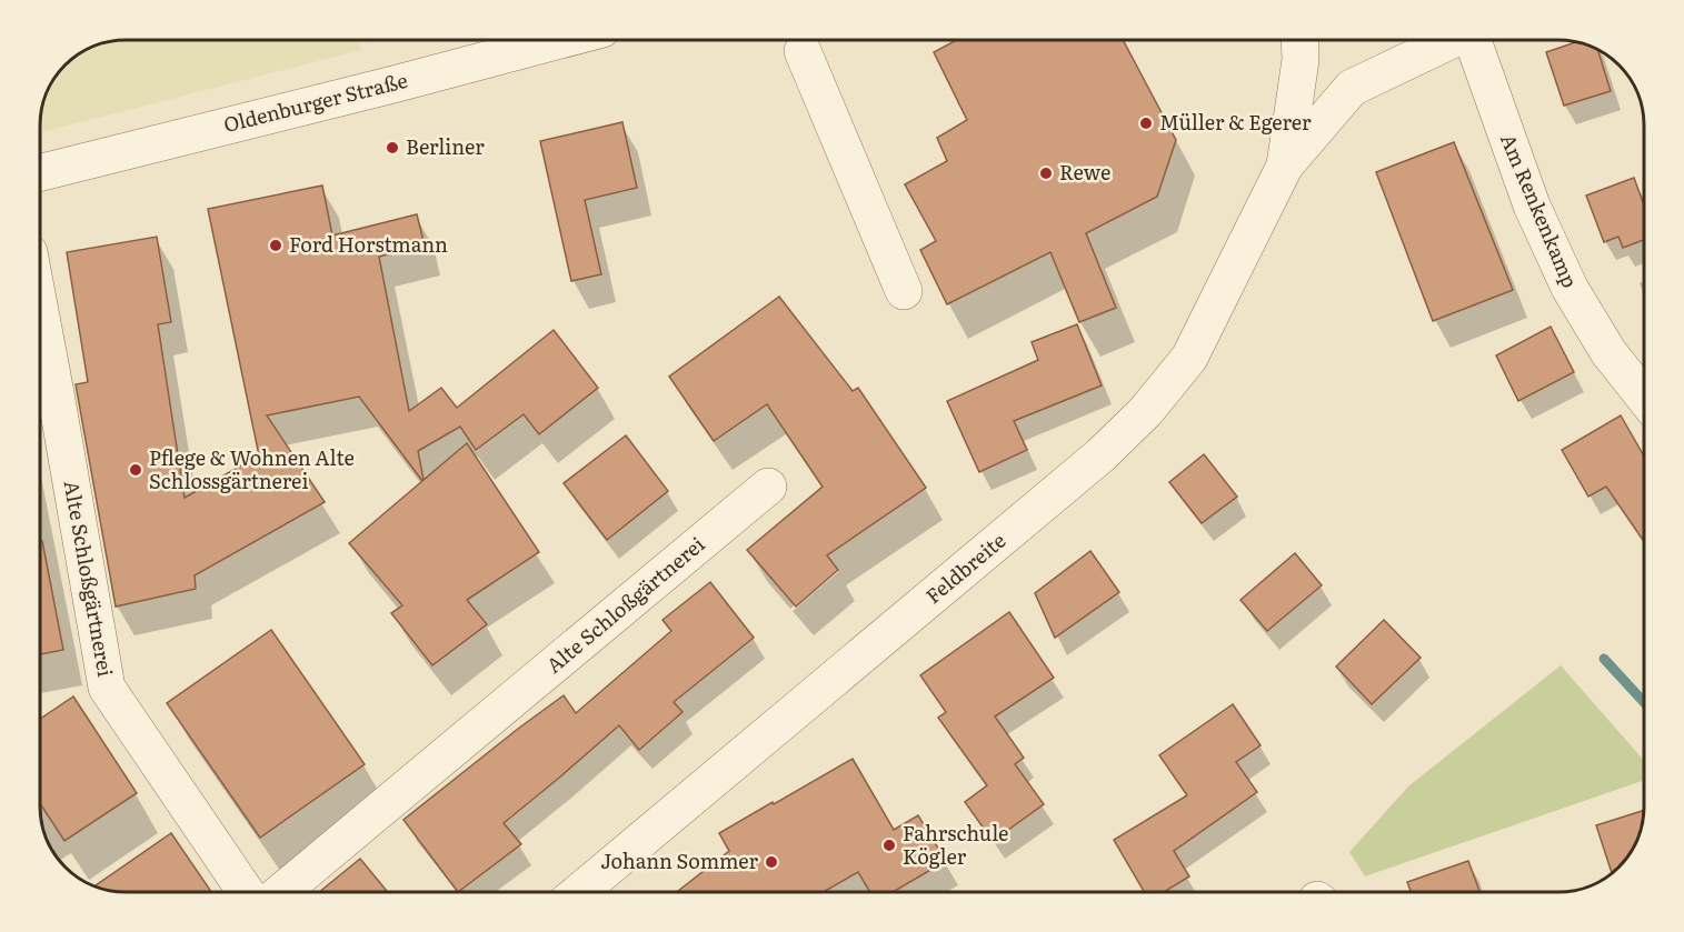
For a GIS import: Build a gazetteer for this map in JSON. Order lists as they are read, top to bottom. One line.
{"streets":{"street":["Oldenburger Straße","Am Renkenkamp","Feldbreite","Alte Schloßgärtnerei"]},"places":["Müller & Egerer","Berliner","Rewe","Ford Horstmann","Pflege & Wohnen Alte Schlossgärtnerei","Fahrschule Kögler","Johann Sommer"]}
